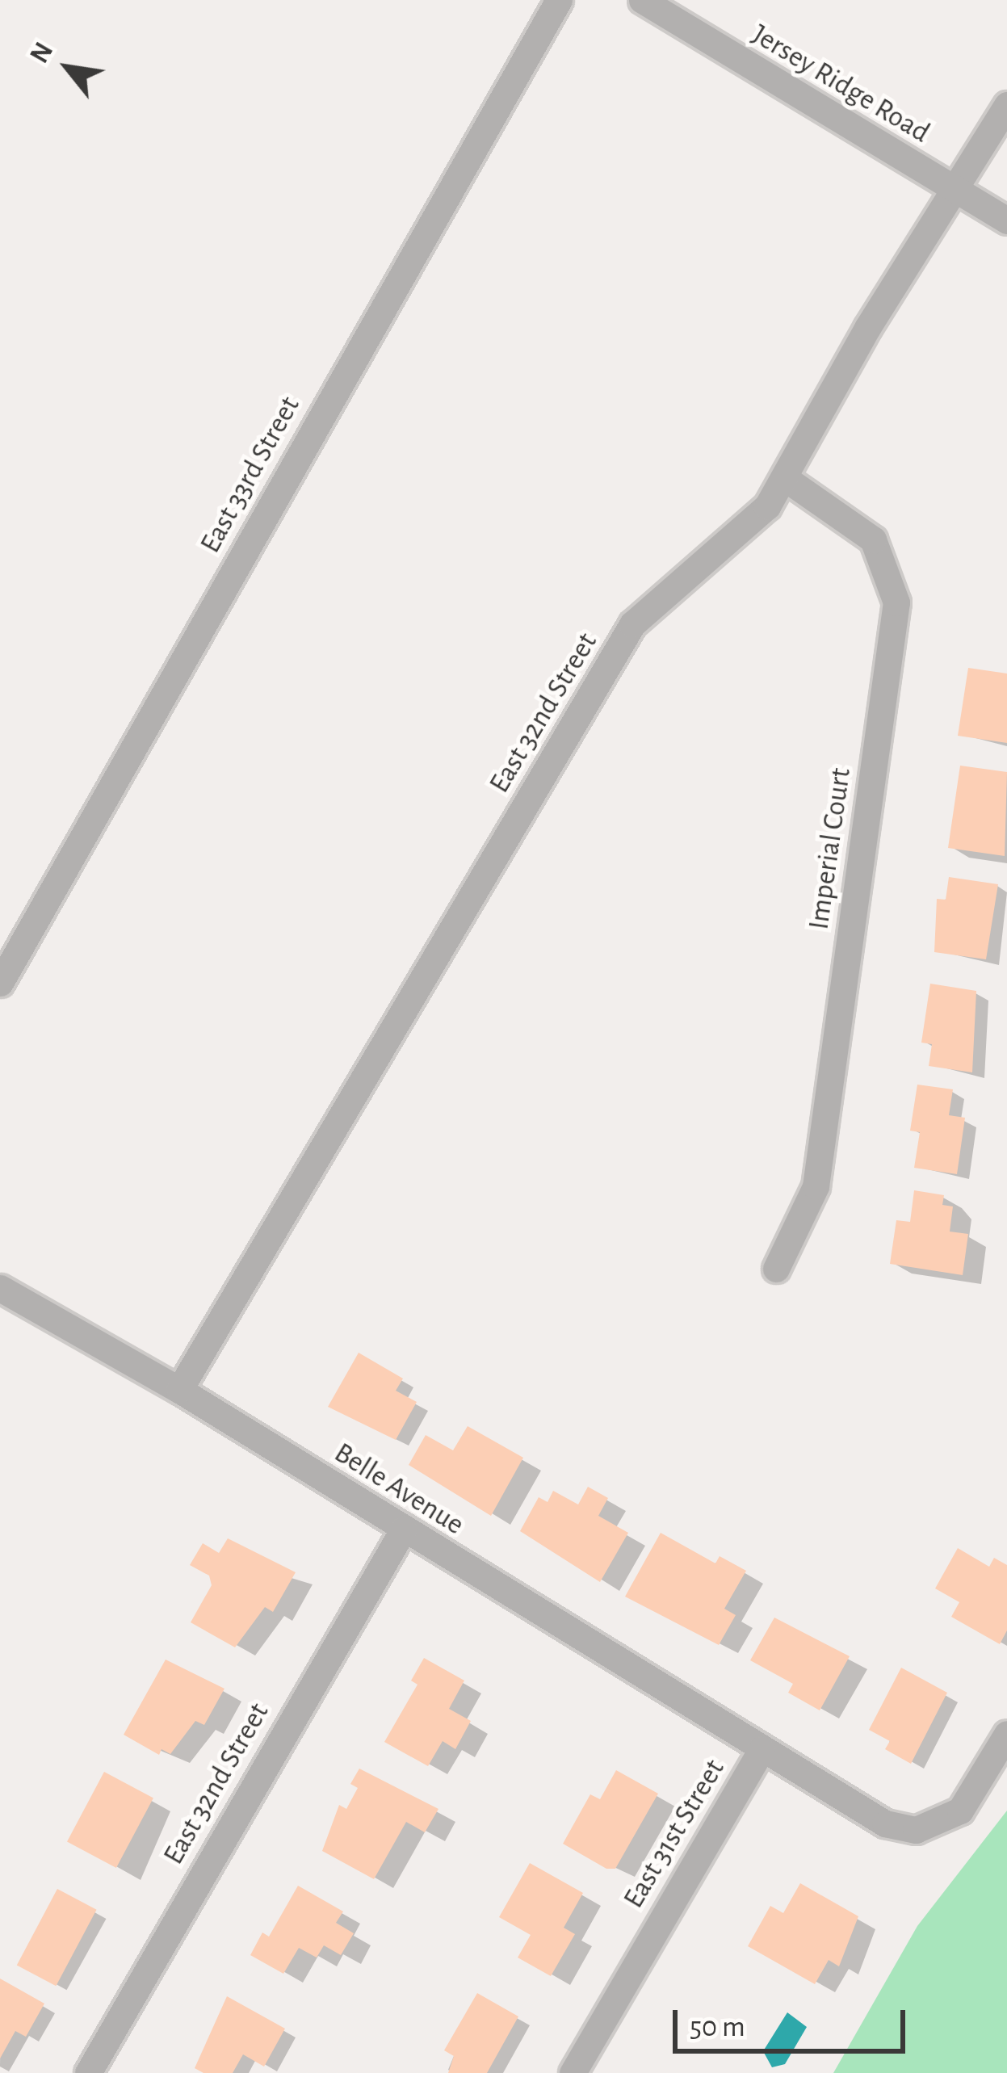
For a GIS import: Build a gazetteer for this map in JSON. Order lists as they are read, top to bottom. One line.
{"streets":{"street":["Jersey Ridge Road","East 33rd Street","East 32nd Street","Imperial Court","Belle Avenue","East 31st Street"]},"crossings":[["Jersey Ridge Road","East 32nd Street"],["East 32nd Street","Imperial Court"],["East 32nd Street","Belle Avenue"],["Belle Avenue","East 31st Street"]],"scale_bar":"50 m","north":"top left"}
